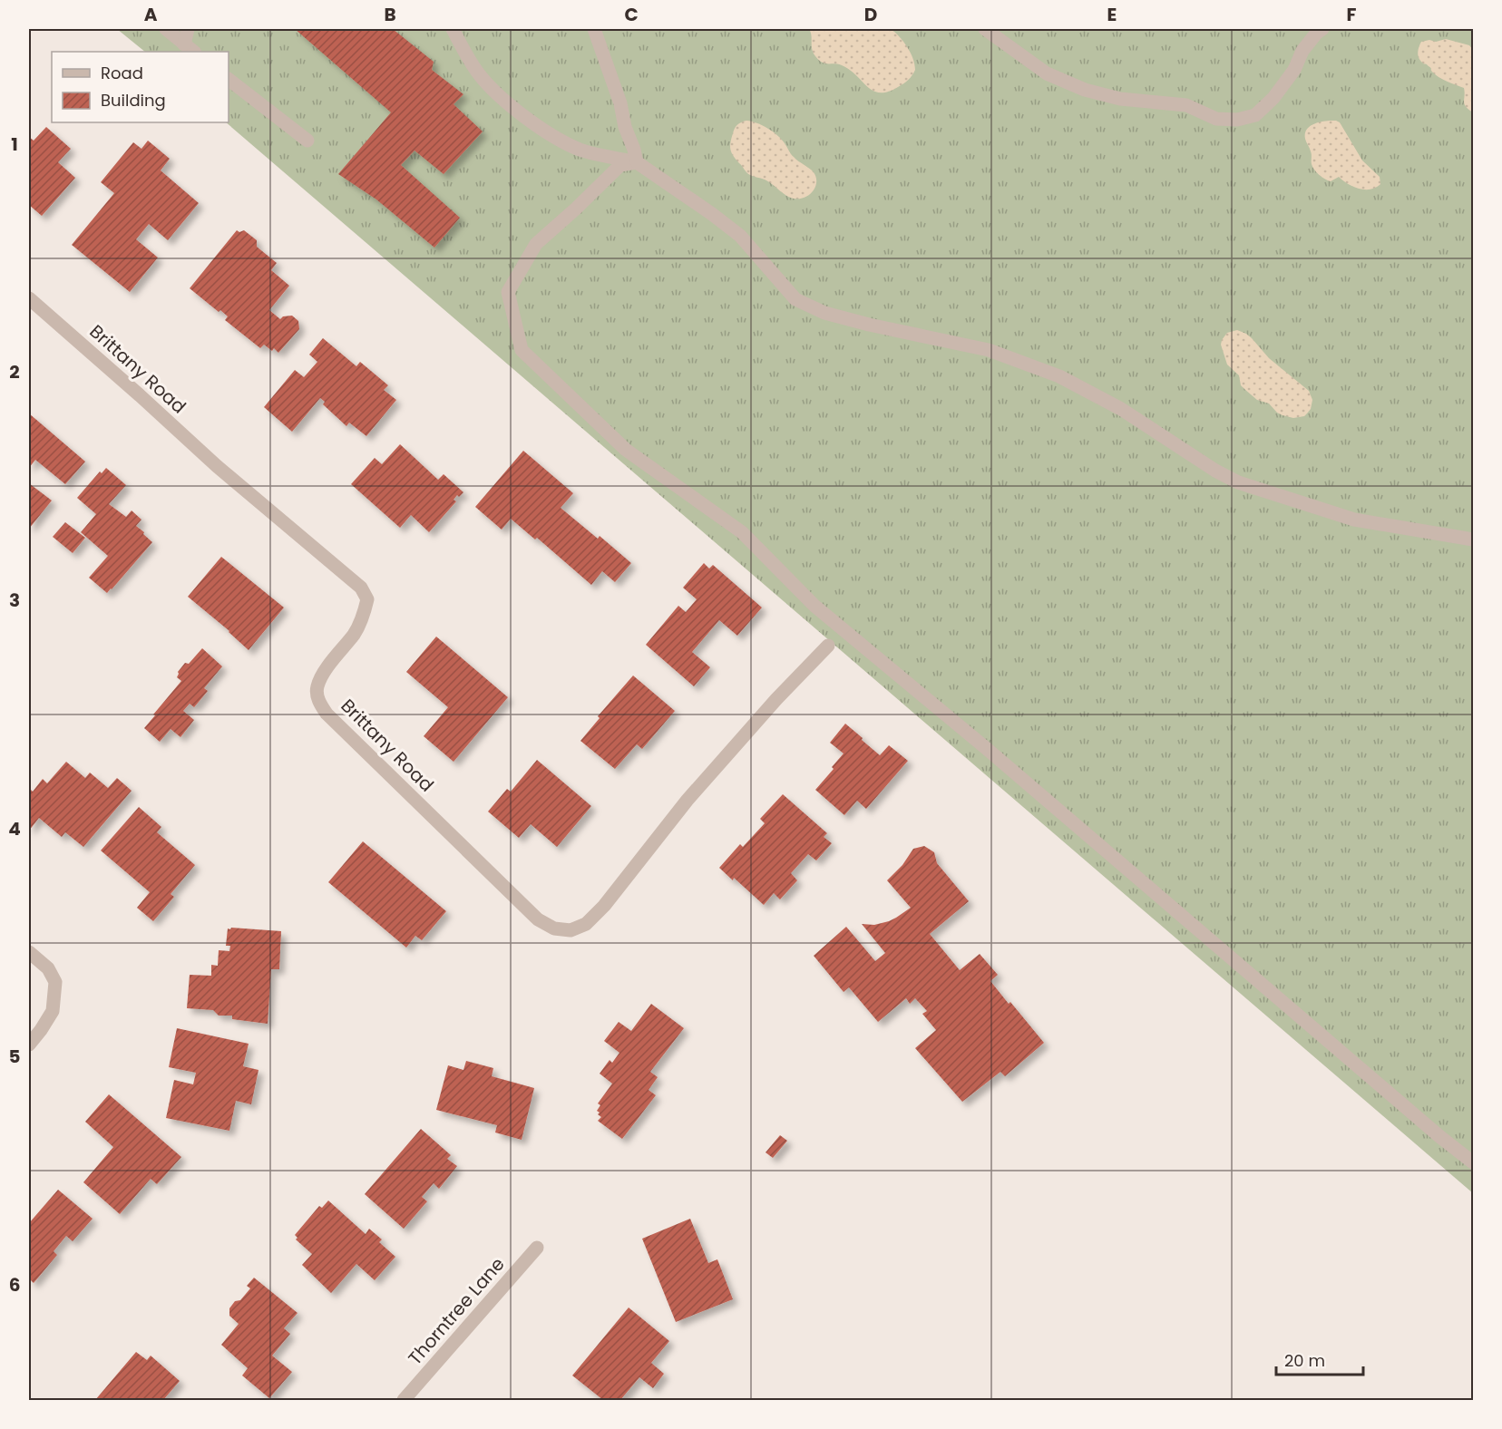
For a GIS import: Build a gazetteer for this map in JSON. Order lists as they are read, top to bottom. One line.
{"streets":{"street":["Brittany Road","Thorntree Lane"]},"legend":["Road","Building"],"scale_bar":"20 m","grid":{"columns":["A","B","C","D","E","F"],"rows":["1","2","3","4","5","6"]}}
